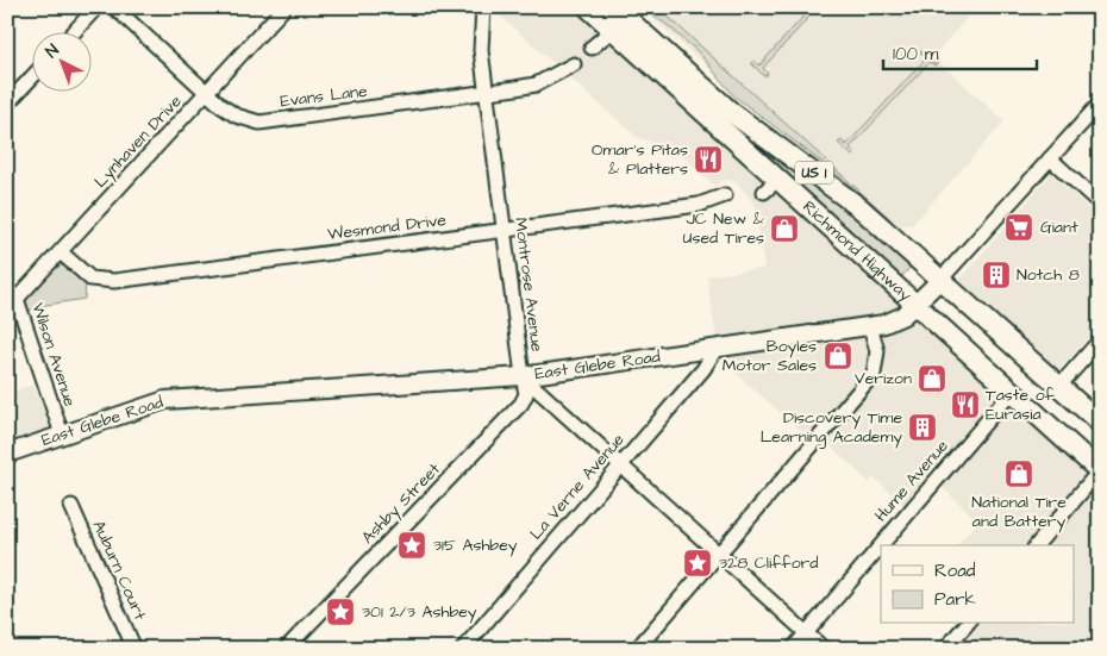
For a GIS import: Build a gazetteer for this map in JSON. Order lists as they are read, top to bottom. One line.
{"streets":{"highway":["US 1","Richmond Highway"],"main road":["East Glebe Road"],"street":["Evans Lane","Lynhaven Drive","Wesmond Drive","Montrose Avenue","Wilson Avenue","Hume Avenue","La Verne Avenue","Ashby Street","Auburn Court"]},"crossings":[["Evans Lane","Lynhaven Drive"],["Evans Lane","Montrose Avenue"],["Lynhaven Drive","Wesmond Drive"],["Lynhaven Drive","Wilson Avenue"],["Wesmond Drive","Montrose Avenue"],["Richmond Highway","East Glebe Road"],["Richmond Highway","Hume Avenue"],["Montrose Avenue","East Glebe Road"],["Montrose Avenue","Hume Avenue"],["Montrose Avenue","La Verne Avenue"],["Montrose Avenue","Ashby Street"],["Wilson Avenue","East Glebe Road"],["East Glebe Road","La Verne Avenue"],["East Glebe Road","Ashby Street"]],"places":{"restaurant":["Omar's Pitas & Platters","Taste of Eurasia"],"supermarket":["Giant"],"shop":["JC New & Used Tires","Boyles Motor Sales","Verizon","National Tire and Battery"],"building":["Notch 8","Discovery Time Learning Academy"],"place":["315 Ashbey","328 Clifford","301 2/3 Ashbey"]},"legend":["Road","Park"],"scale_bar":"100 m","north":"top left"}
